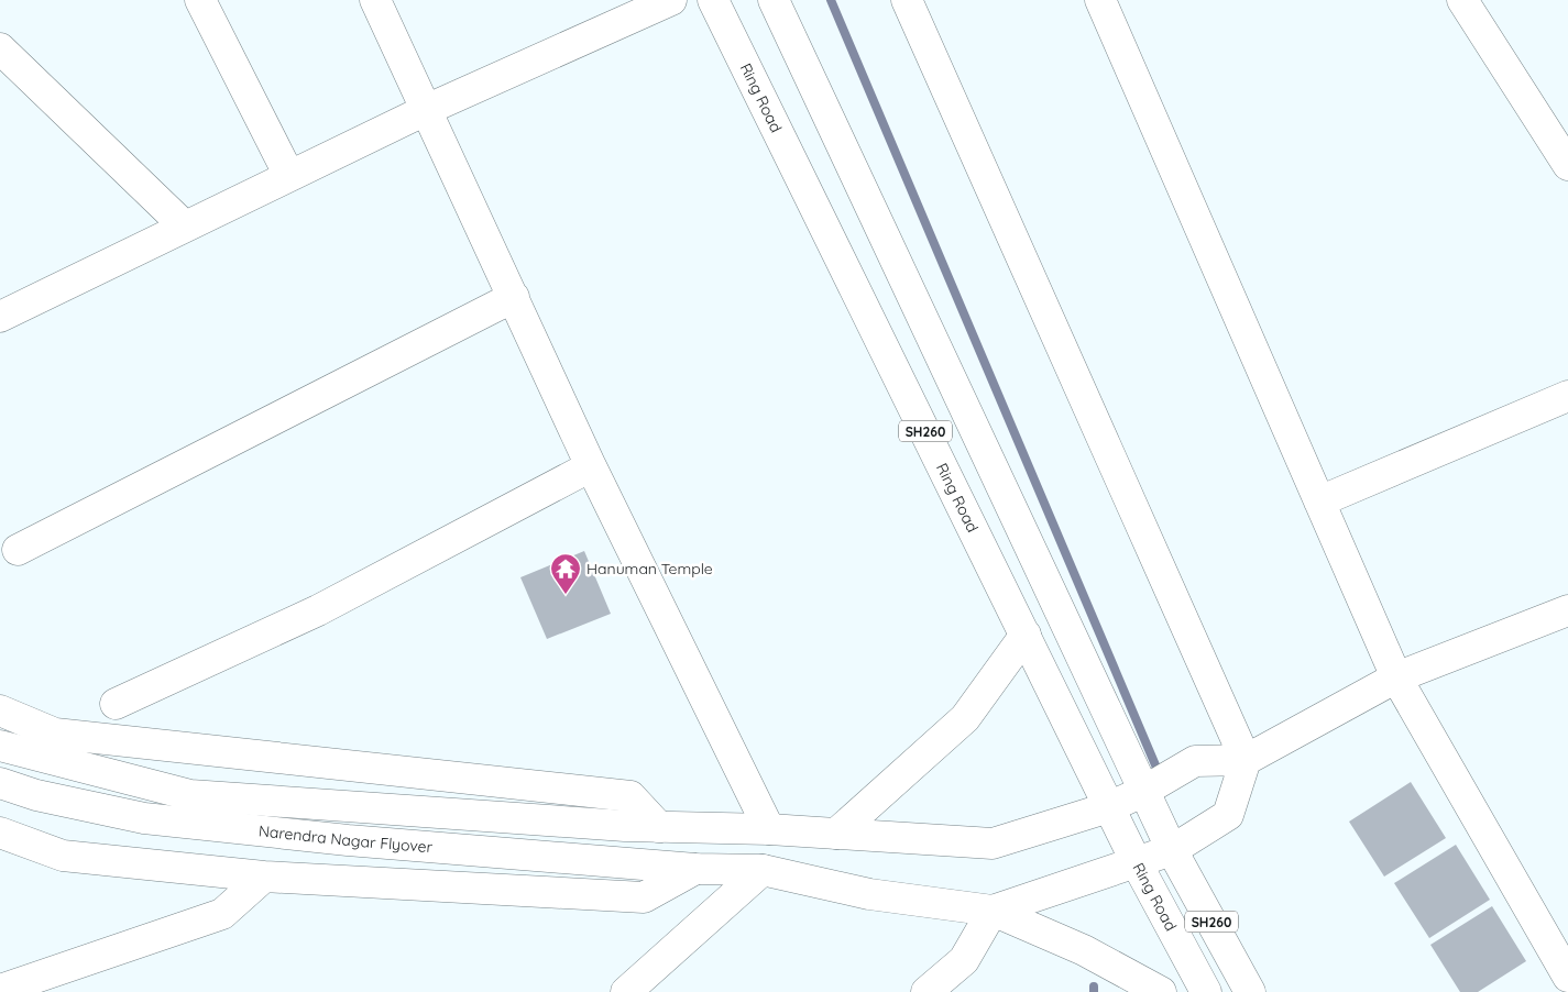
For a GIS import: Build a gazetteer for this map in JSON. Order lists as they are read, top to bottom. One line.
{"streets":{"main road":["Ring Road","SH260","Narendra Nagar Flyover"]},"crossings":[["Ring Road","Narendra Nagar Flyover"],["SH260","Narendra Nagar Flyover"]],"places":{"temple":["Hanuman Temple"]}}
